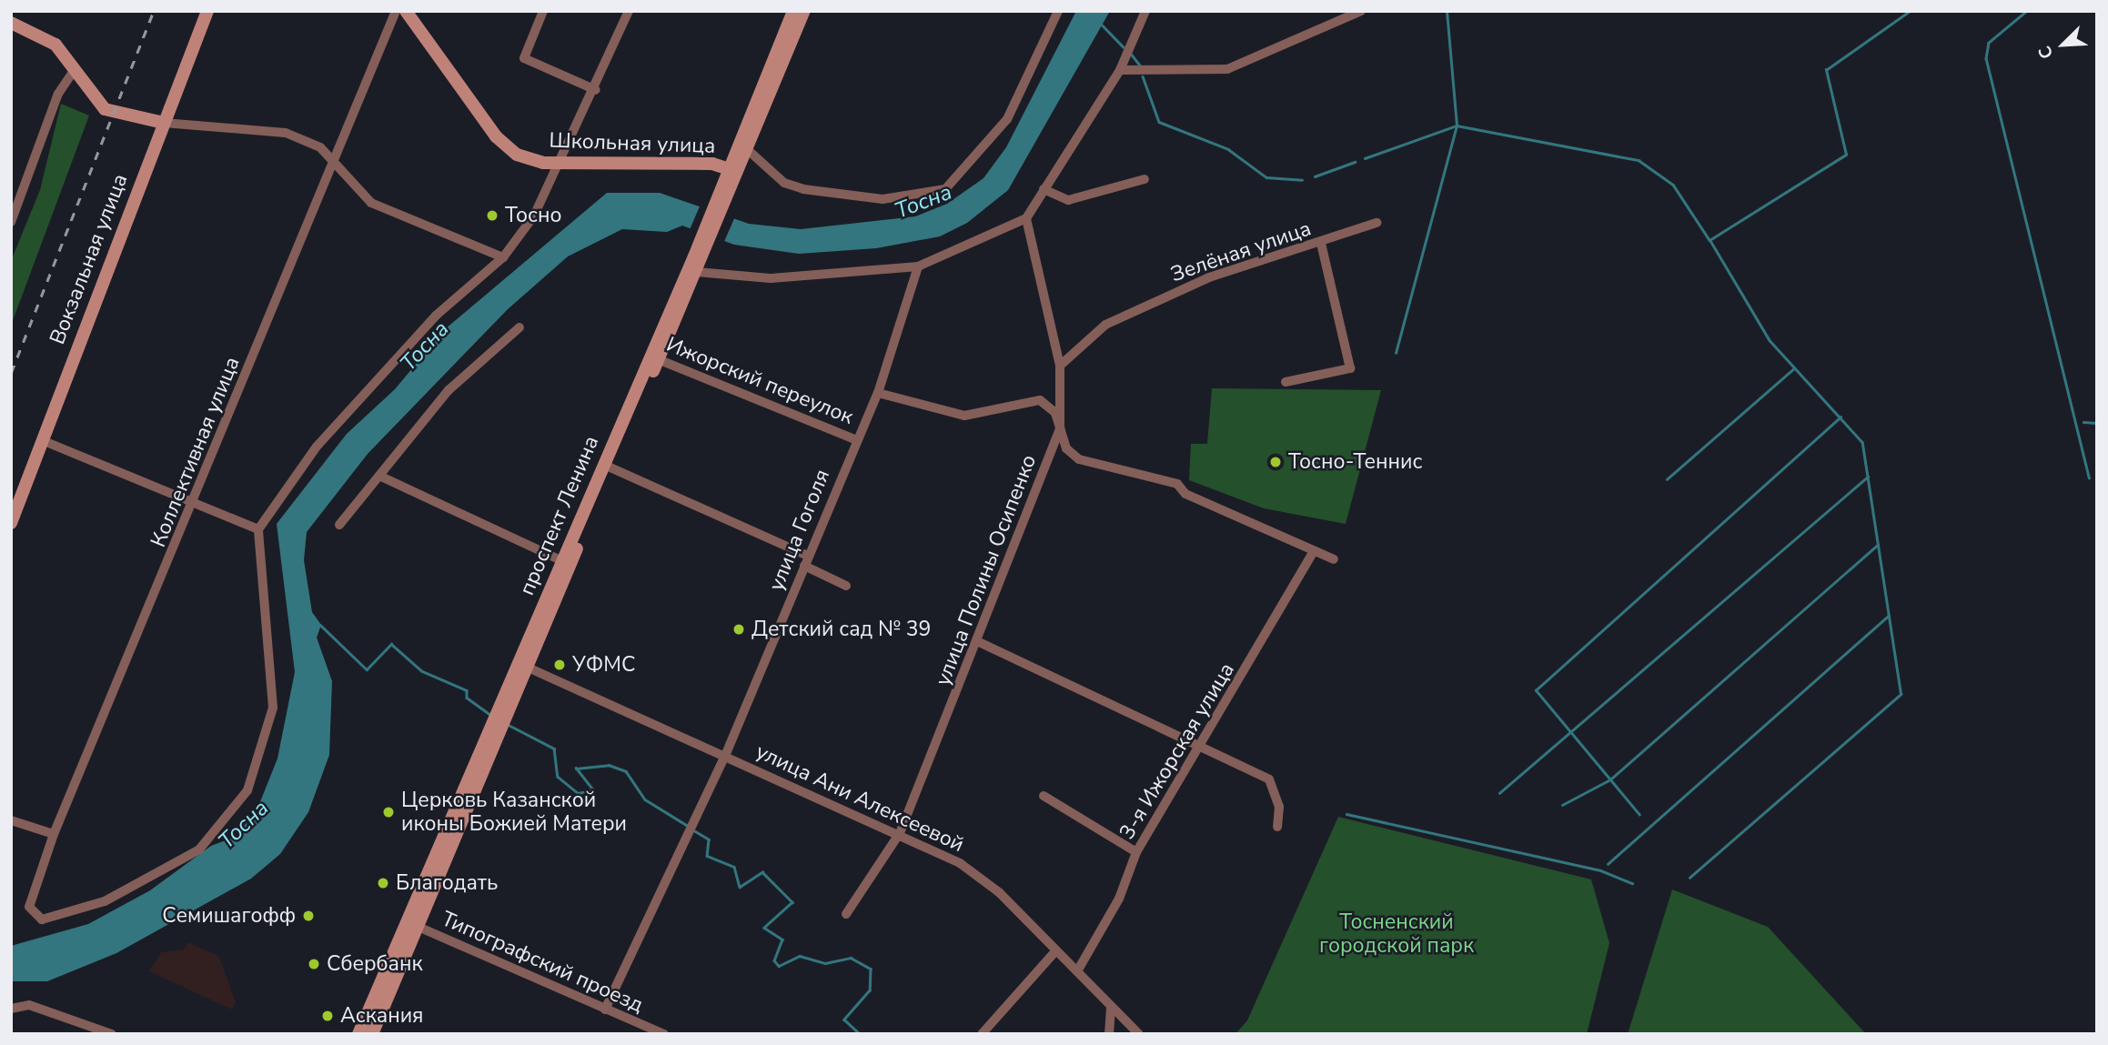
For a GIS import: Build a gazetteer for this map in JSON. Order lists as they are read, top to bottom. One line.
{"streets":{"main road":["Школьная улица","Вокзальная улица","проспект Ленина"],"street":["Зелёная улица","Ижорский переулок","Коллективная улица","улица Гоголя","улица Полины Осипенко","3-я Ижорская улица","улица Ани Алексеевой","Типографский проезд"]},"crossings":[["Школьная улица","проспект Ленина"],["Зелёная улица","улица Полины Осипенко"],["Ижорский переулок","проспект Ленина"],["Ижорский переулок","улица Гоголя"],["проспект Ленина","улица Ани Алексеевой"],["проспект Ленина","Типографский проезд"],["улица Гоголя","улица Ани Алексеевой"],["улица Гоголя","Типографский проезд"],["улица Полины Осипенко","улица Ани Алексеевой"],["3-я Ижорская улица","улица Ани Алексеевой"]],"water":["Тосна"],"parks":["Тосненский городской парк"],"places":["Тосно","Тосно-Теннис","Детский сад № 39","УФМС","Церковь Казанской иконы Божией Матери","Благодать","Семишагофф","Сбербанк","Аскания"],"north":"bottom left"}
